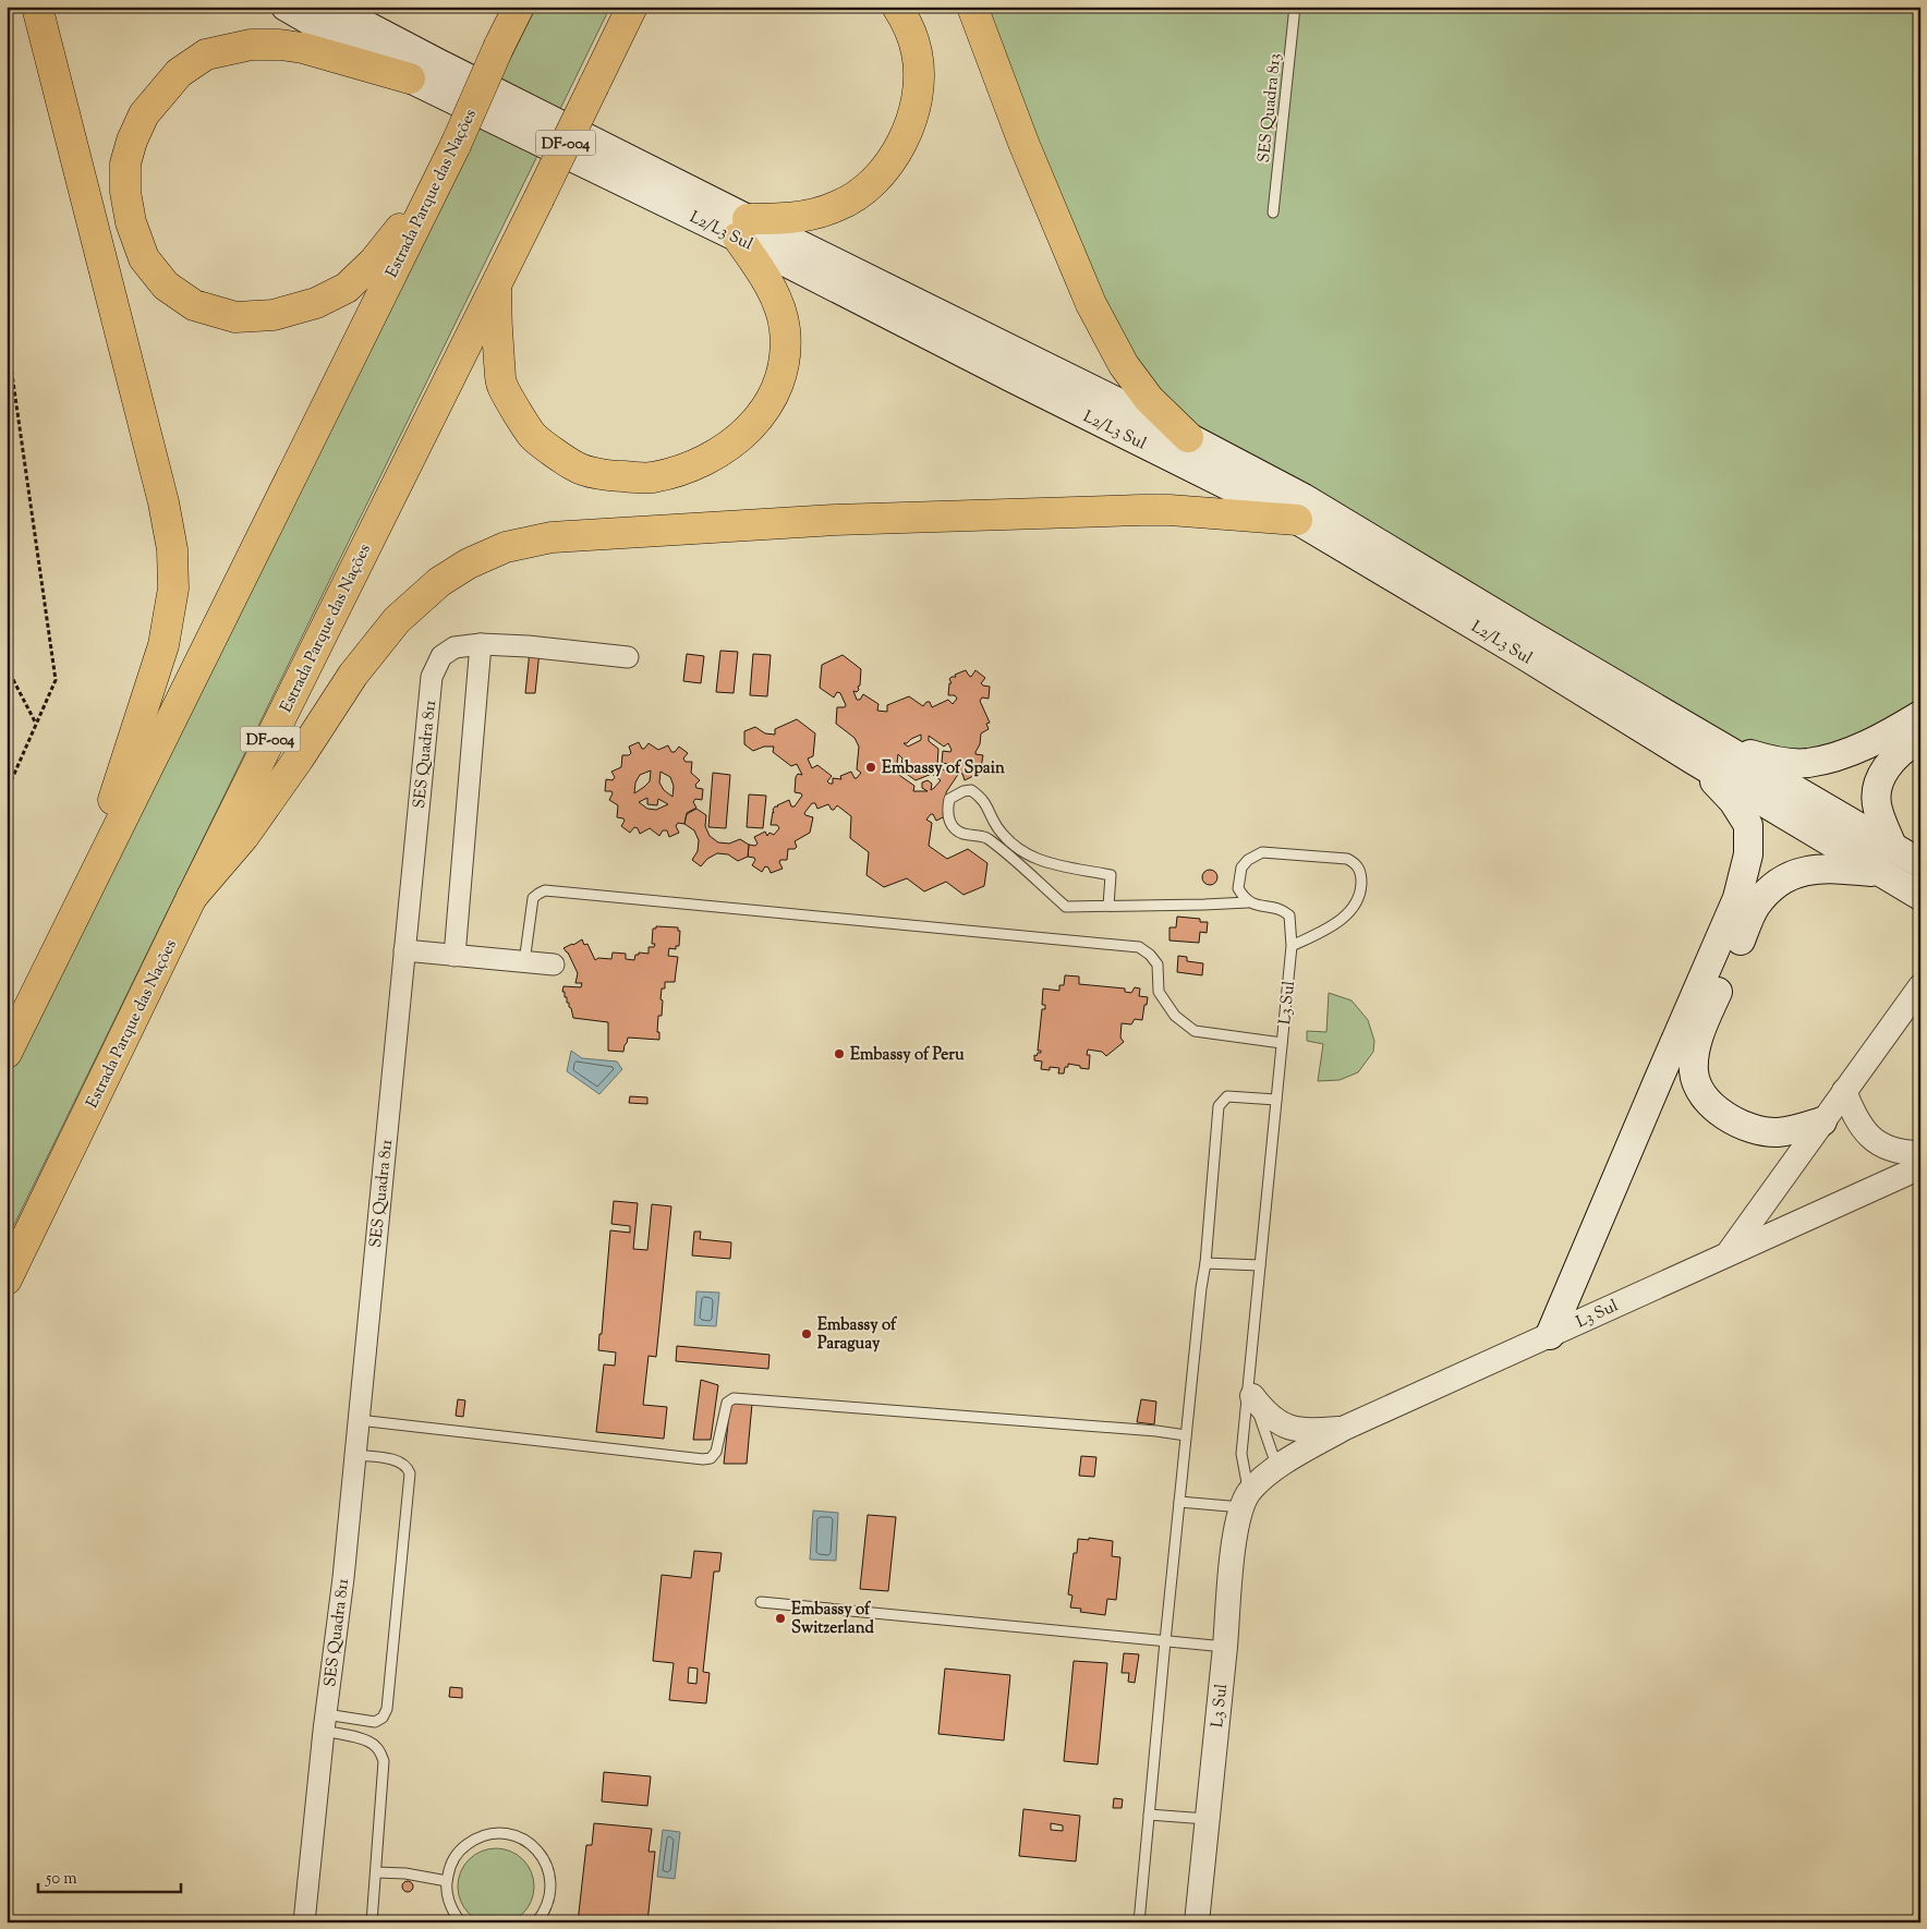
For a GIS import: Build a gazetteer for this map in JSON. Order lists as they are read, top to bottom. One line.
{"streets":{"highway":["DF-004","Estrada Parque das Nações"],"main road":["L2/L3 Sul"],"street":["SES Quadra 811","L3 Sul"],"lane":["SES Quadra 813"]},"places":["Embassy of Spain","Embassy of Peru","Embassy of Paraguay","Embassy of Switzerland"],"scale_bar":"50 m"}
